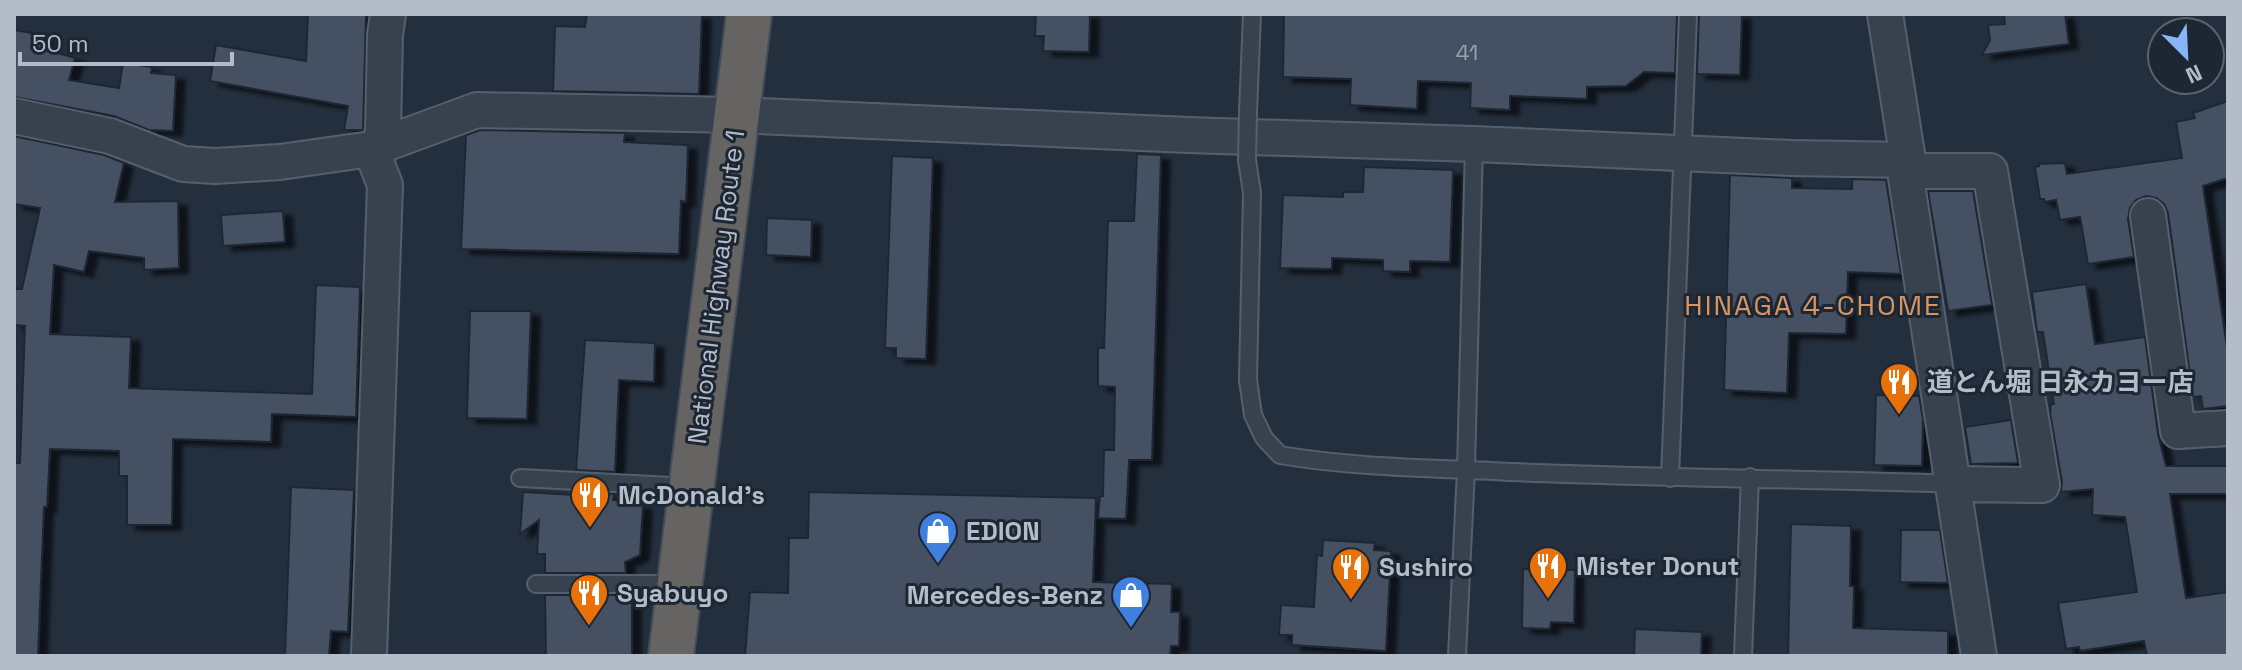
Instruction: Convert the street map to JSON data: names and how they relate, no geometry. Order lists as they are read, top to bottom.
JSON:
{
  "streets": {
    "highway": ["National Highway Route 1"]
  },
  "districts": ["HINAGA 4-CHOME"],
  "places": {
    "restaurant": [
      "道とん堀 日永カヨー店",
      "McDonald's",
      "Mister Donut",
      "Sushiro",
      "Syabuyo"
    ],
    "shop": ["EDION", "Mercedes-Benz"]
  },
  "house_numbers": ["41"],
  "scale_bar": "50 m",
  "north": "bottom right"
}
